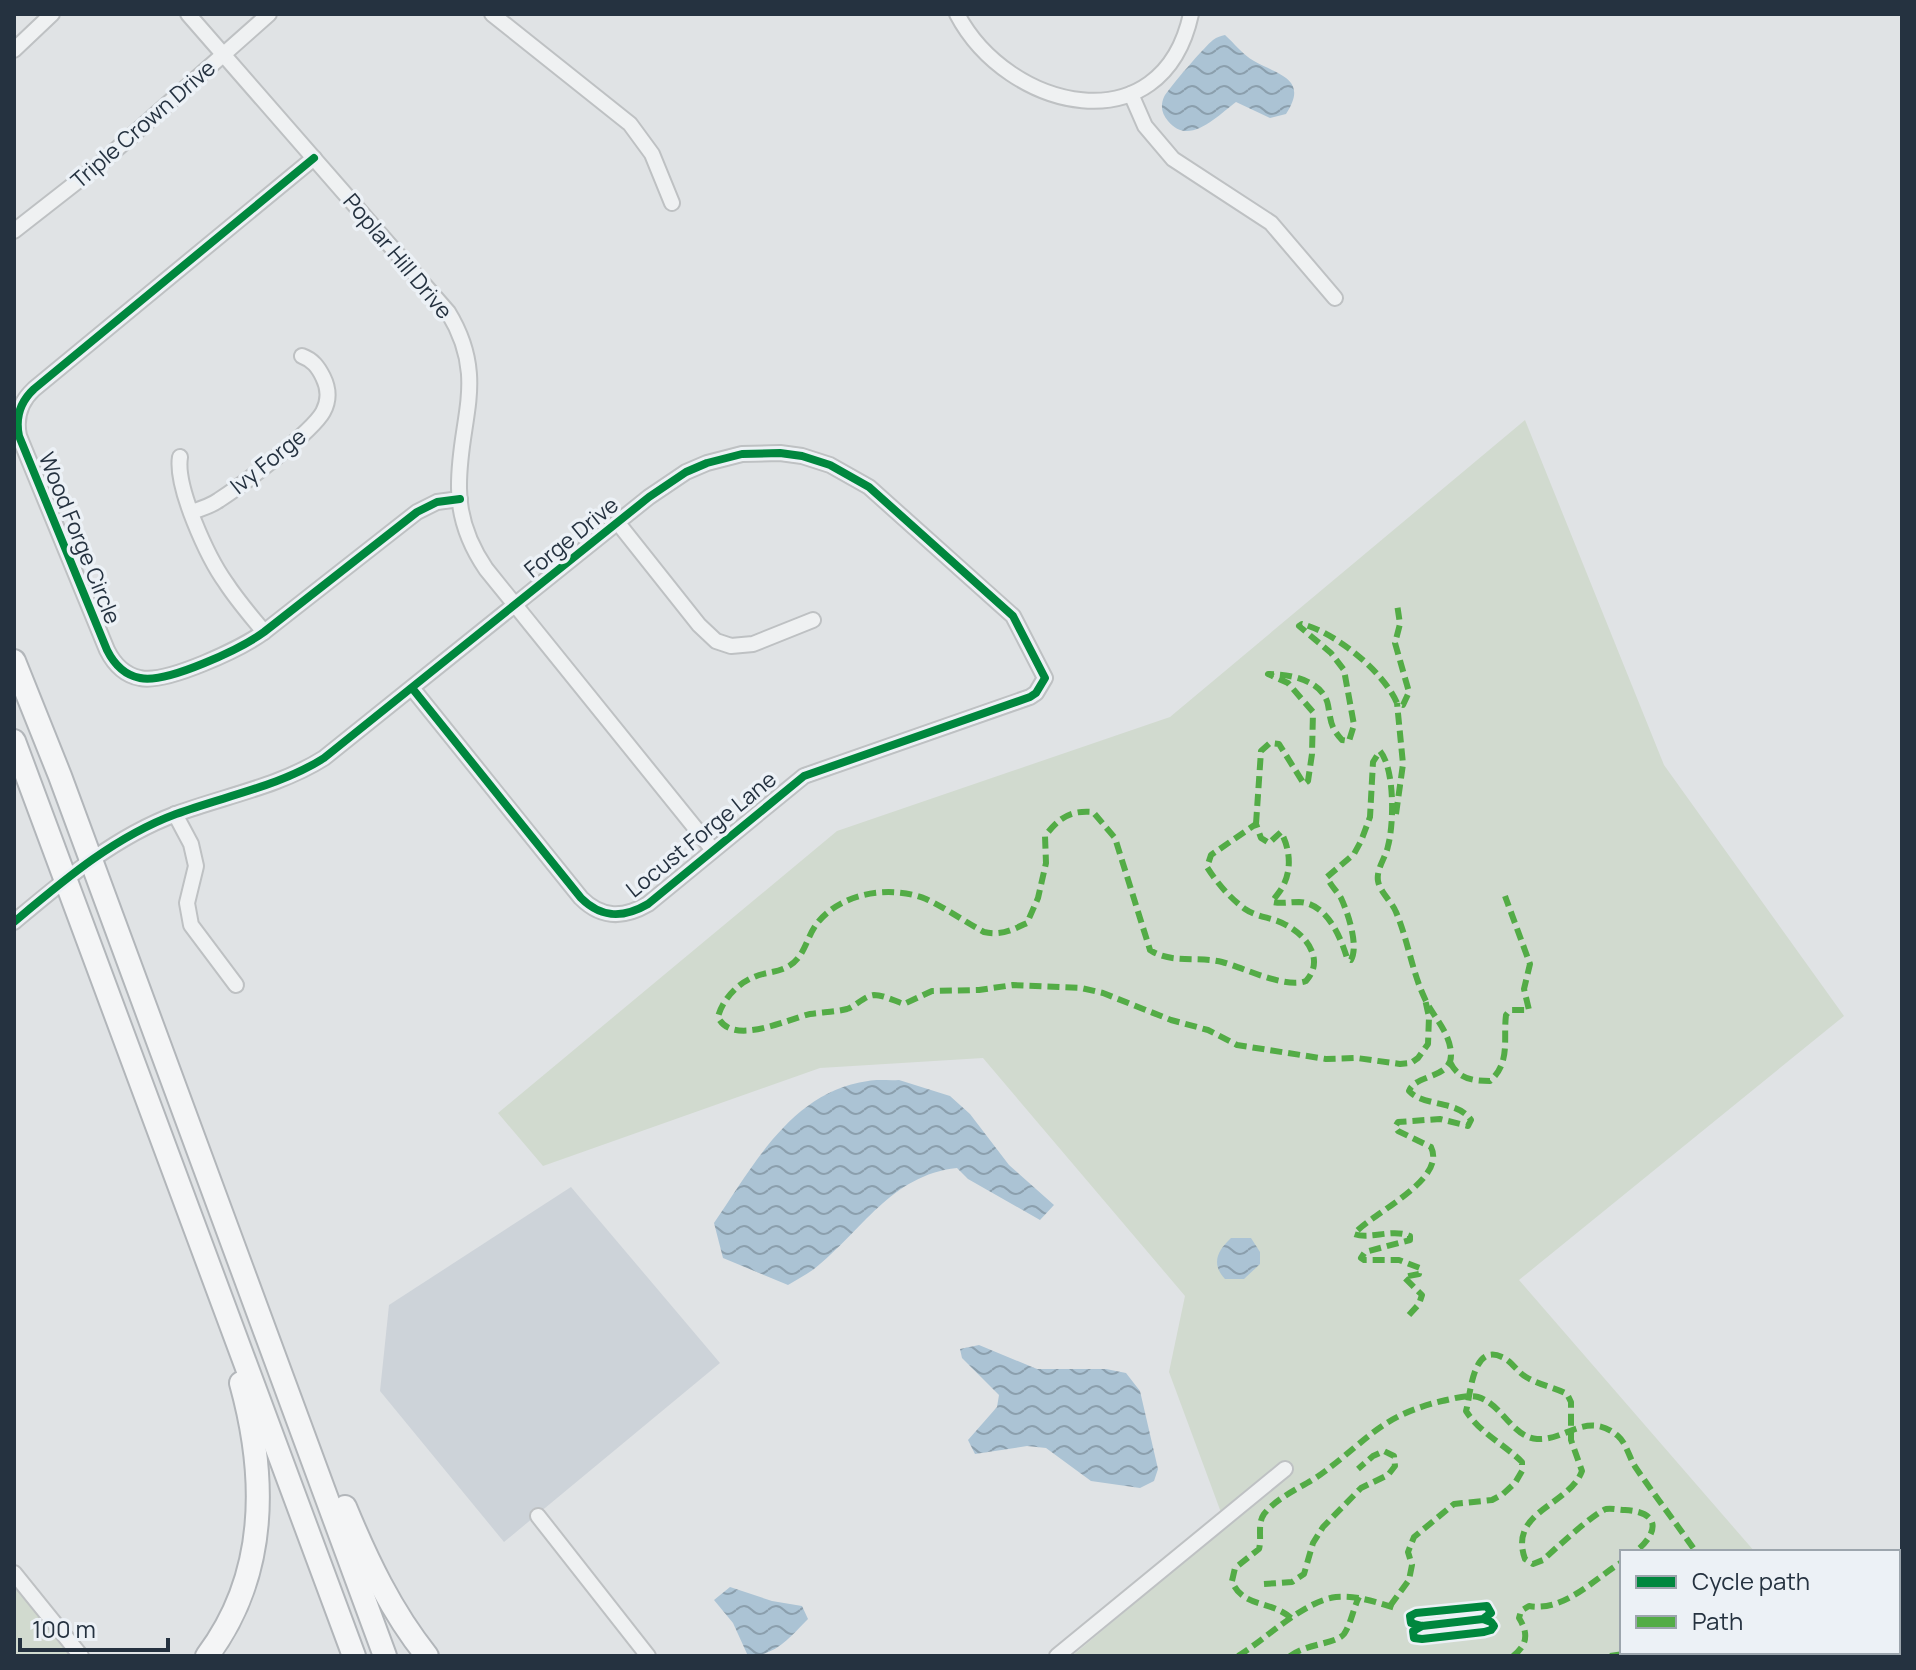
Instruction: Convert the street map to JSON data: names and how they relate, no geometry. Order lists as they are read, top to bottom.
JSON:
{
  "streets": {
    "street": [
      "Triple Crown Drive",
      "Poplar Hill Drive",
      "Ivy Forge",
      "Forge Drive",
      "Wood Forge Circle",
      "Locust Forge Lane"
    ]
  },
  "crossings": [
    ["Triple Crown Drive", "Poplar Hill Drive"],
    ["Poplar Hill Drive", "Forge Drive"],
    ["Poplar Hill Drive", "Wood Forge Circle"],
    ["Poplar Hill Drive", "Locust Forge Lane"],
    ["Forge Drive", "Locust Forge Lane"]
  ],
  "legend": ["Cycle path", "Path"],
  "scale_bar": "100 m"
}
